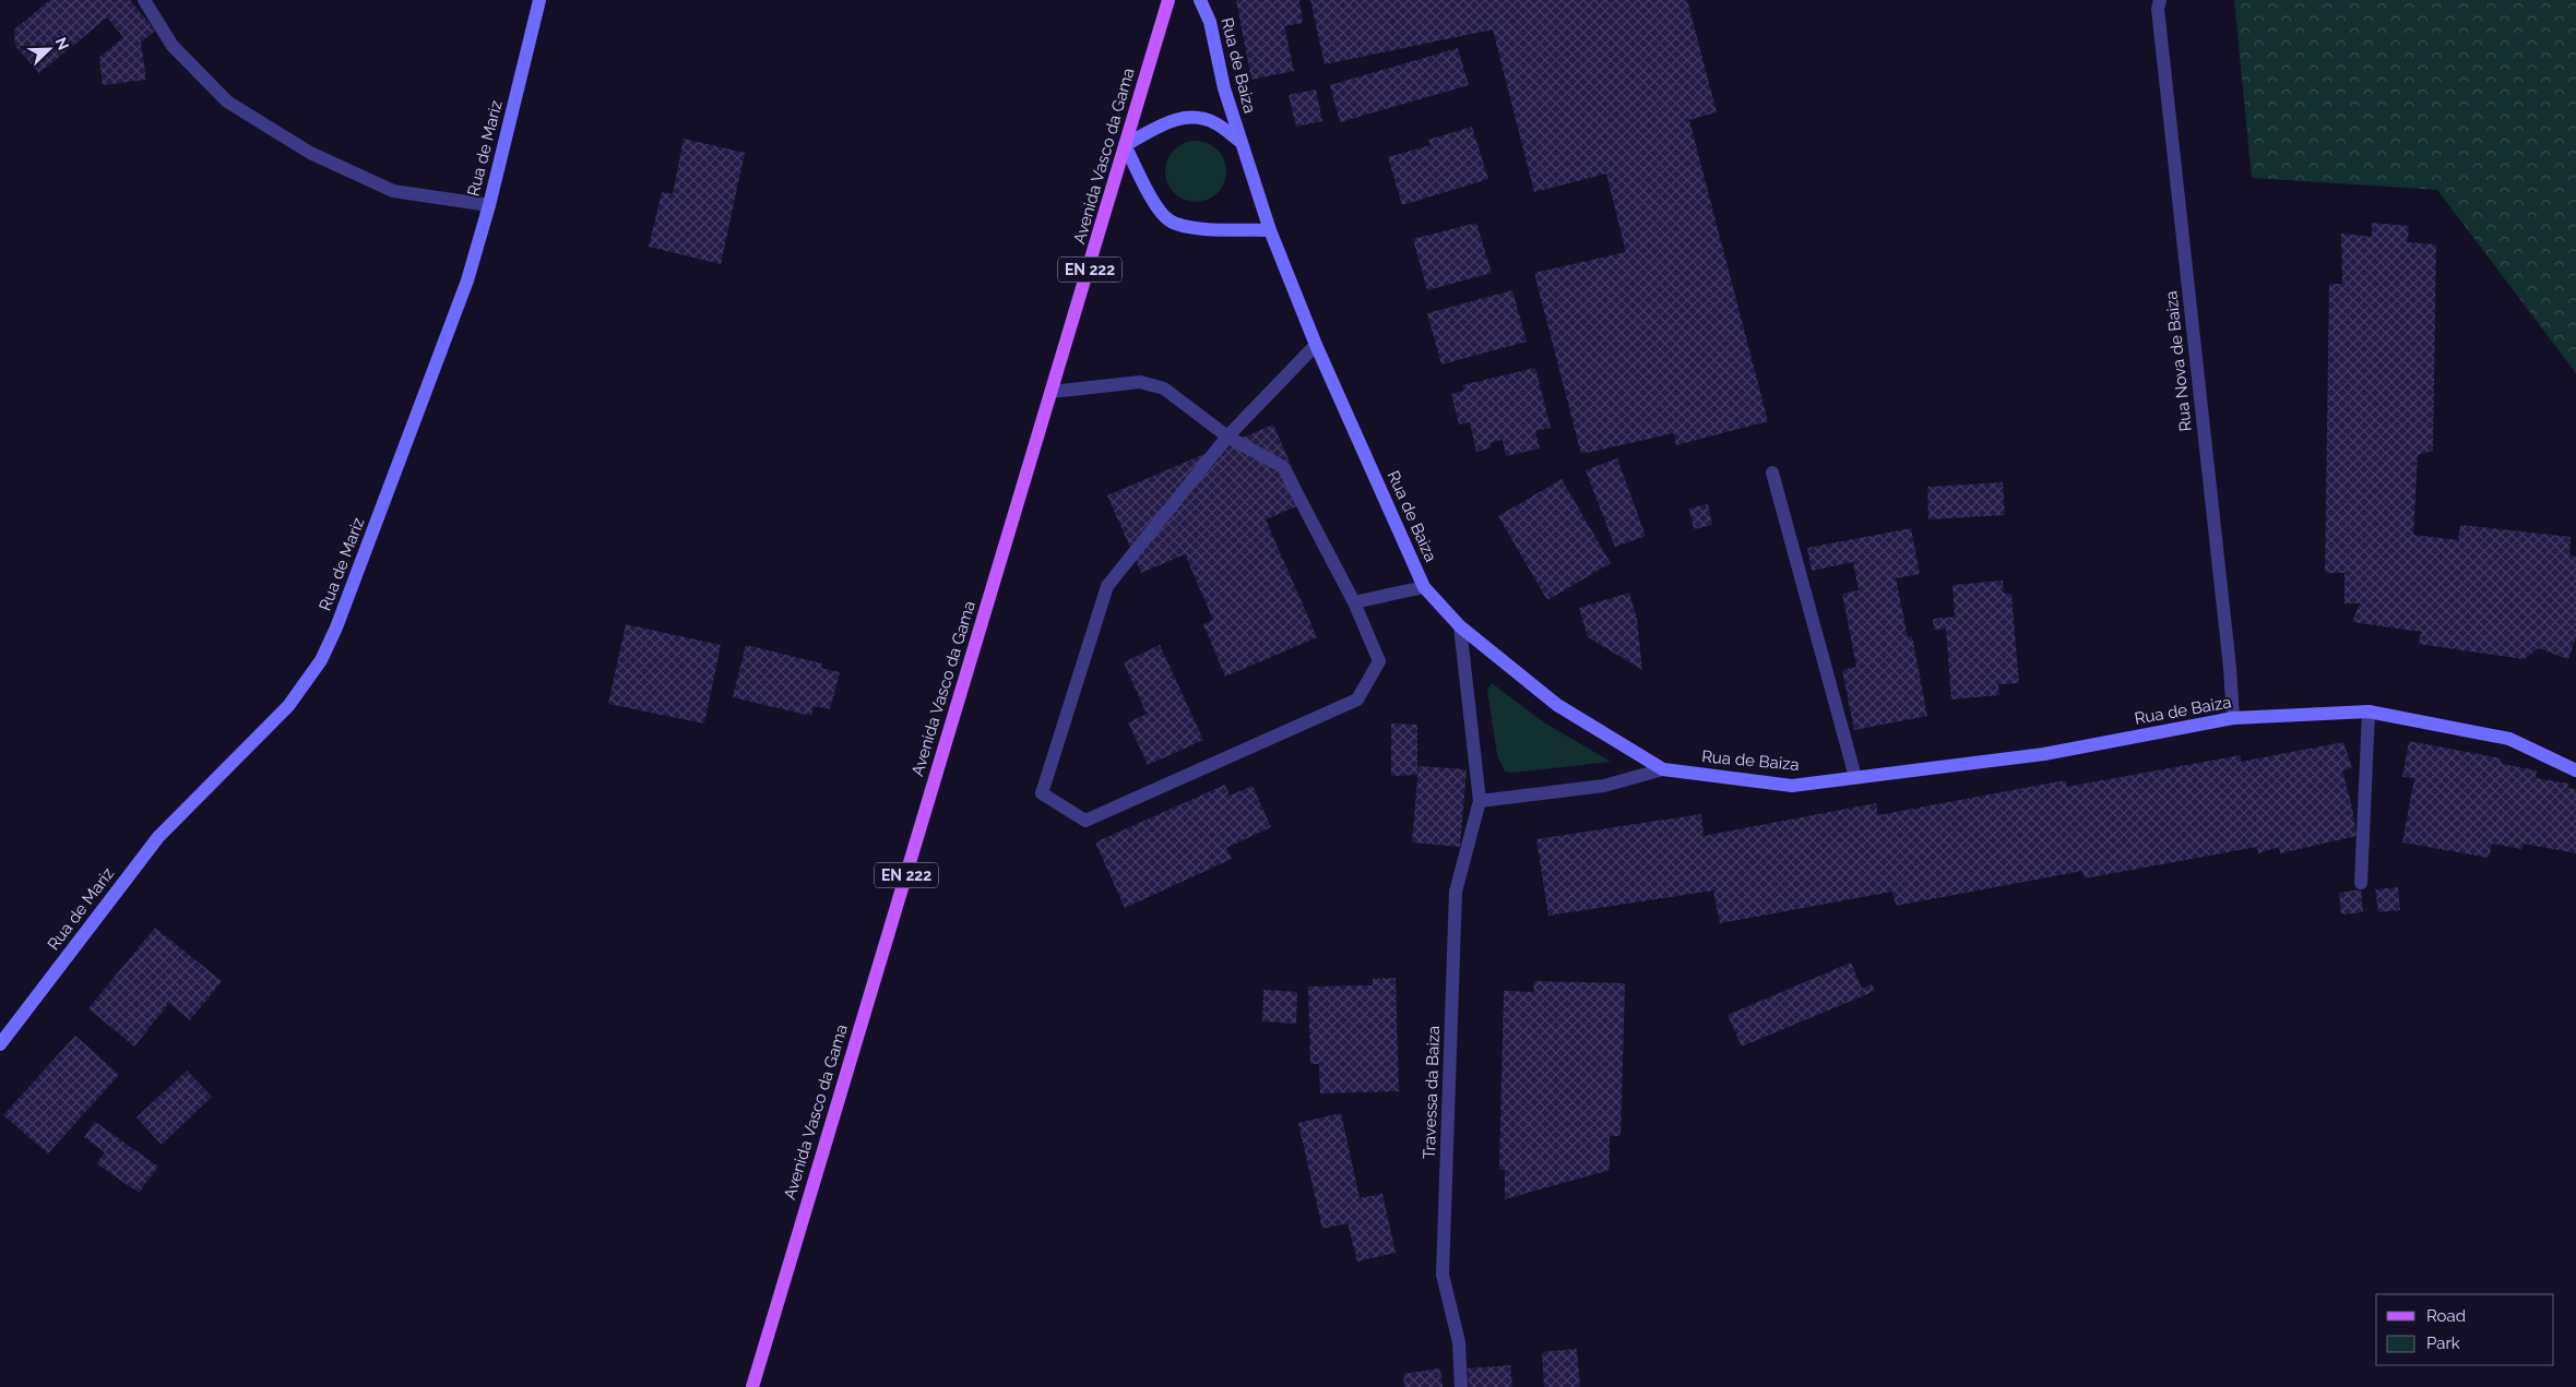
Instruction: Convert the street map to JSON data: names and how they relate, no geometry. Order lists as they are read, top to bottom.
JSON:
{
  "streets": {
    "main road": ["Avenida Vasco da Gama", "EN 222"],
    "street": [
      "Rua de Baiza",
      "Rua de Mariz",
      "Rua Nova de Baiza",
      "Travessa da Baiza"
    ]
  },
  "crossings": [
    ["Rua de Baiza", "Avenida Vasco da Gama"],
    ["Rua de Baiza", "Rua Nova de Baiza"],
    ["Rua de Baiza", "Travessa da Baiza"]
  ],
  "legend": ["Road", "Park"],
  "north": "top right"
}
